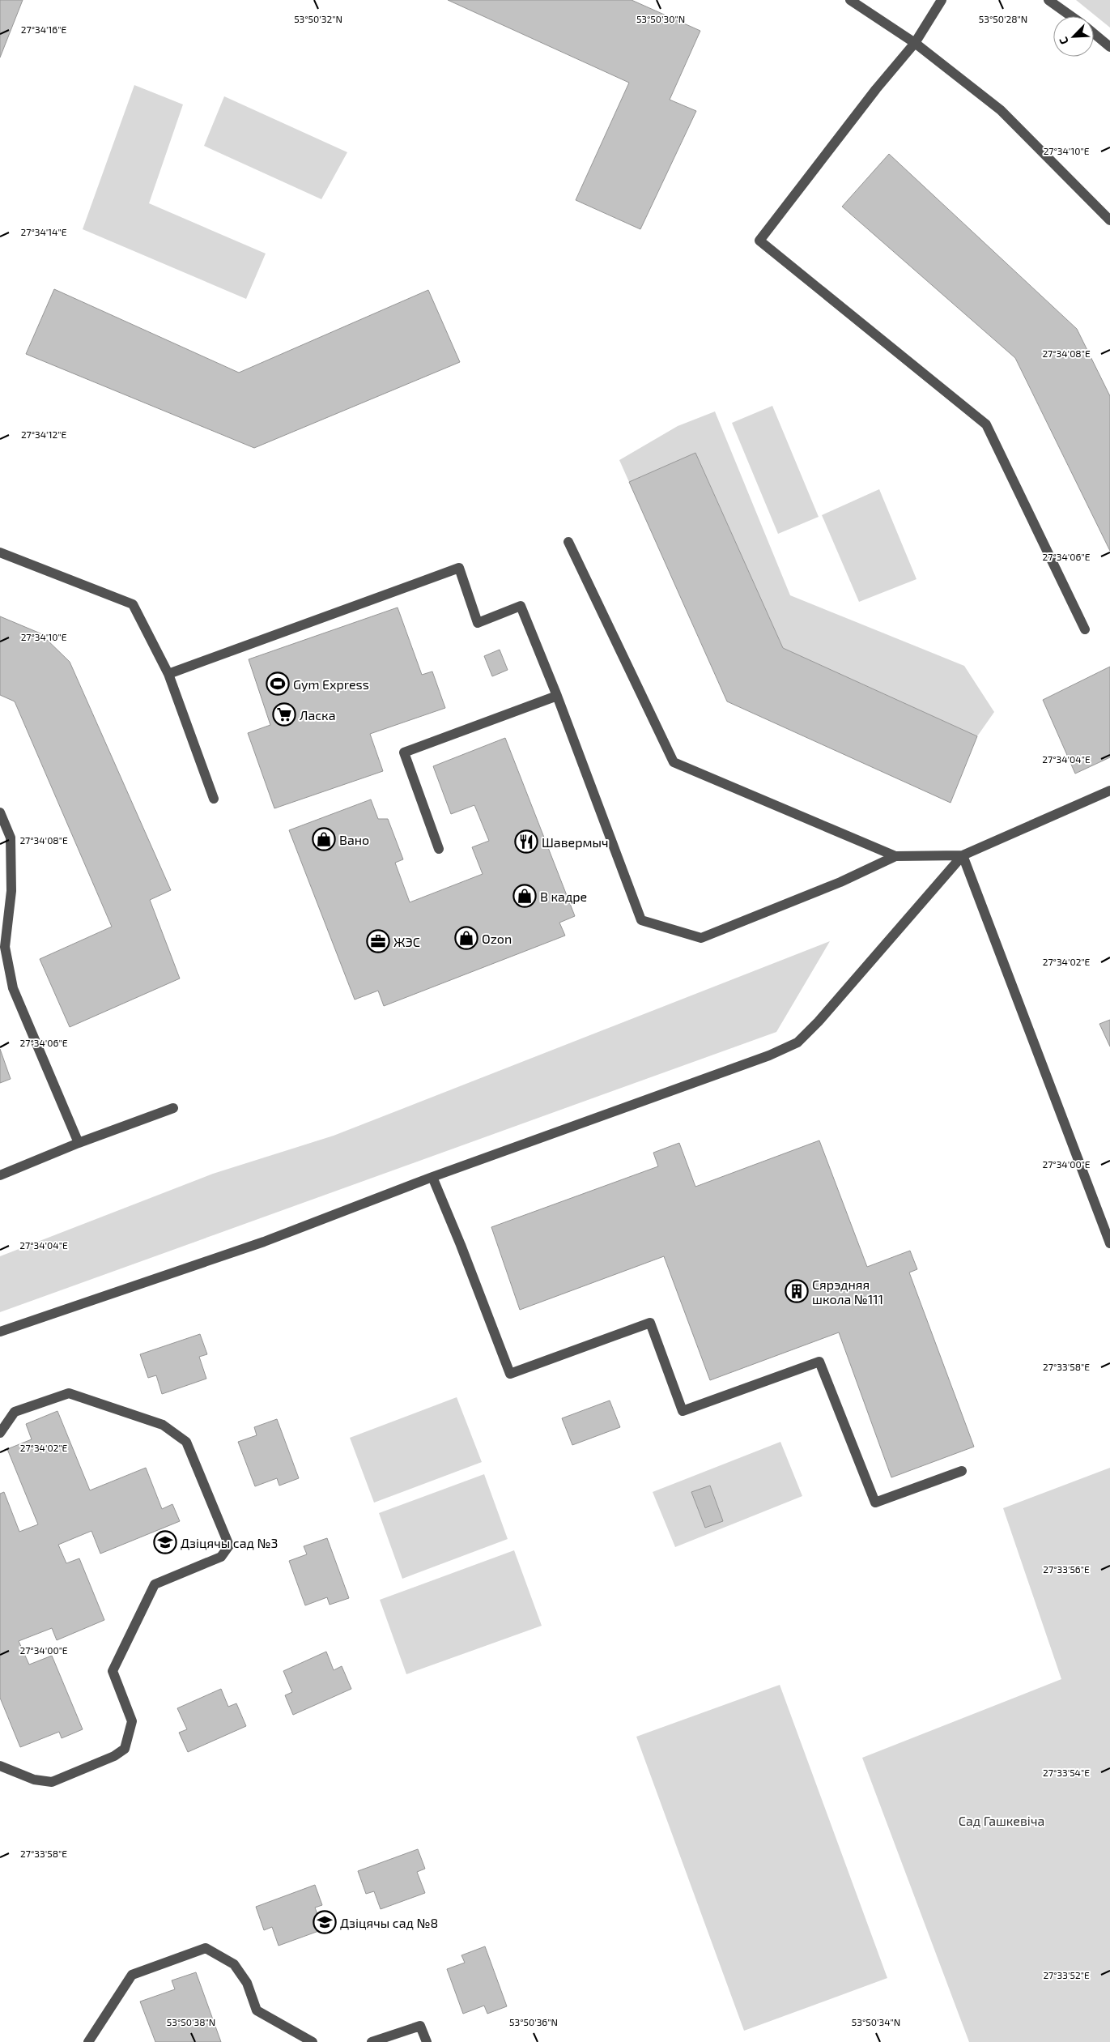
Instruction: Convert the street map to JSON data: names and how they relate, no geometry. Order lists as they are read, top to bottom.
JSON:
{
  "parks": ["Сад Гашкевіча"],
  "places": {
    "sports": ["Gym Express"],
    "supermarket": ["Ласка"],
    "shop": ["Вано", "В кадре", "Ozon"],
    "restaurant": ["Шавермыч"],
    "office": ["ЖЭС"],
    "building": ["Сярэдняя школа №111"],
    "school or university": ["Дзіцячы сад №3", "Дзіцячы сад №8"]
  },
  "north": "bottom left",
  "coordinates": [
    "53°50'30\"N",
    "53°50'32\"N",
    "53°50'28\"N",
    "27°34'16\"E",
    "27°34'10\"E",
    "27°34'14\"E",
    "27°34'08\"E",
    "27°34'12\"E",
    "27°34'06\"E",
    "27°34'04\"E",
    "27°34'02\"E",
    "27°34'00\"E",
    "27°33'58\"E",
    "27°33'56\"E",
    "27°33'54\"E",
    "27°33'52\"E",
    "53°50'38\"N",
    "53°50'36\"N",
    "53°50'34\"N"
  ]
}
